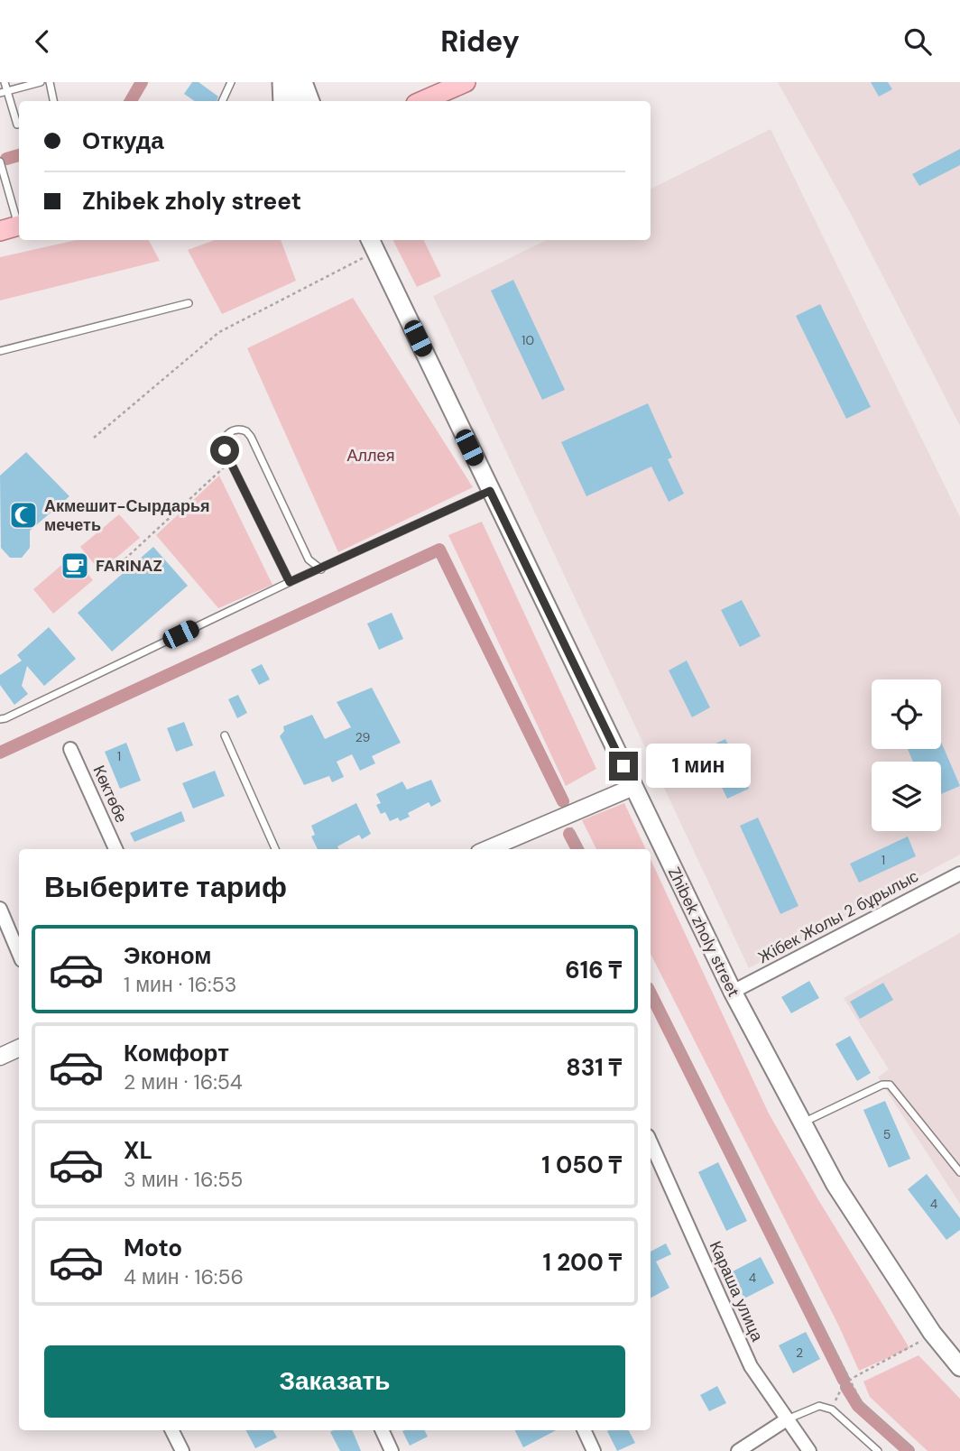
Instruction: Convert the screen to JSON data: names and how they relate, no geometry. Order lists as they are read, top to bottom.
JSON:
{
  "streets": {
    "main road": ["Zhibek zholy street"],
    "street": ["Көктөбе", "Жібек Жолы 2 бұрылыс", "Караша улица"]
  },
  "crossings": [
    ["Жібек Жолы 2 бұрылыс", "Zhibek zholy street"]
  ],
  "parks": ["Аллея"],
  "places": {
    "mosque": ["Акмешит-Сырдарья мечеть"],
    "cafe": ["FARINAZ"]
  },
  "house_numbers": [
    "10",
    "29",
    "1",
    "1",
    "5",
    "4",
    "4",
    "2"
  ],
  "page": {
    "header": "Ridey",
    "banner": ["Откуда", "Zhibek zholy street"],
    "bubble": "1 мин",
    "heading": "Выберите тариф",
    "list": [
      {
        "name": "Эконом",
        "note": "1 мин · 16:53",
        "value": "616 ₸"
      },
      {
        "name": "Комфорт",
        "note": "2 мин · 16:54",
        "value": "831 ₸"
      },
      {
        "name": "XL",
        "note": "3 мин · 16:55",
        "value": "1 050 ₸"
      },
      {
        "name": "Moto",
        "note": "4 мин · 16:56",
        "value": "1 200 ₸"
      }
    ],
    "buttons": "Заказать"
  }
}
